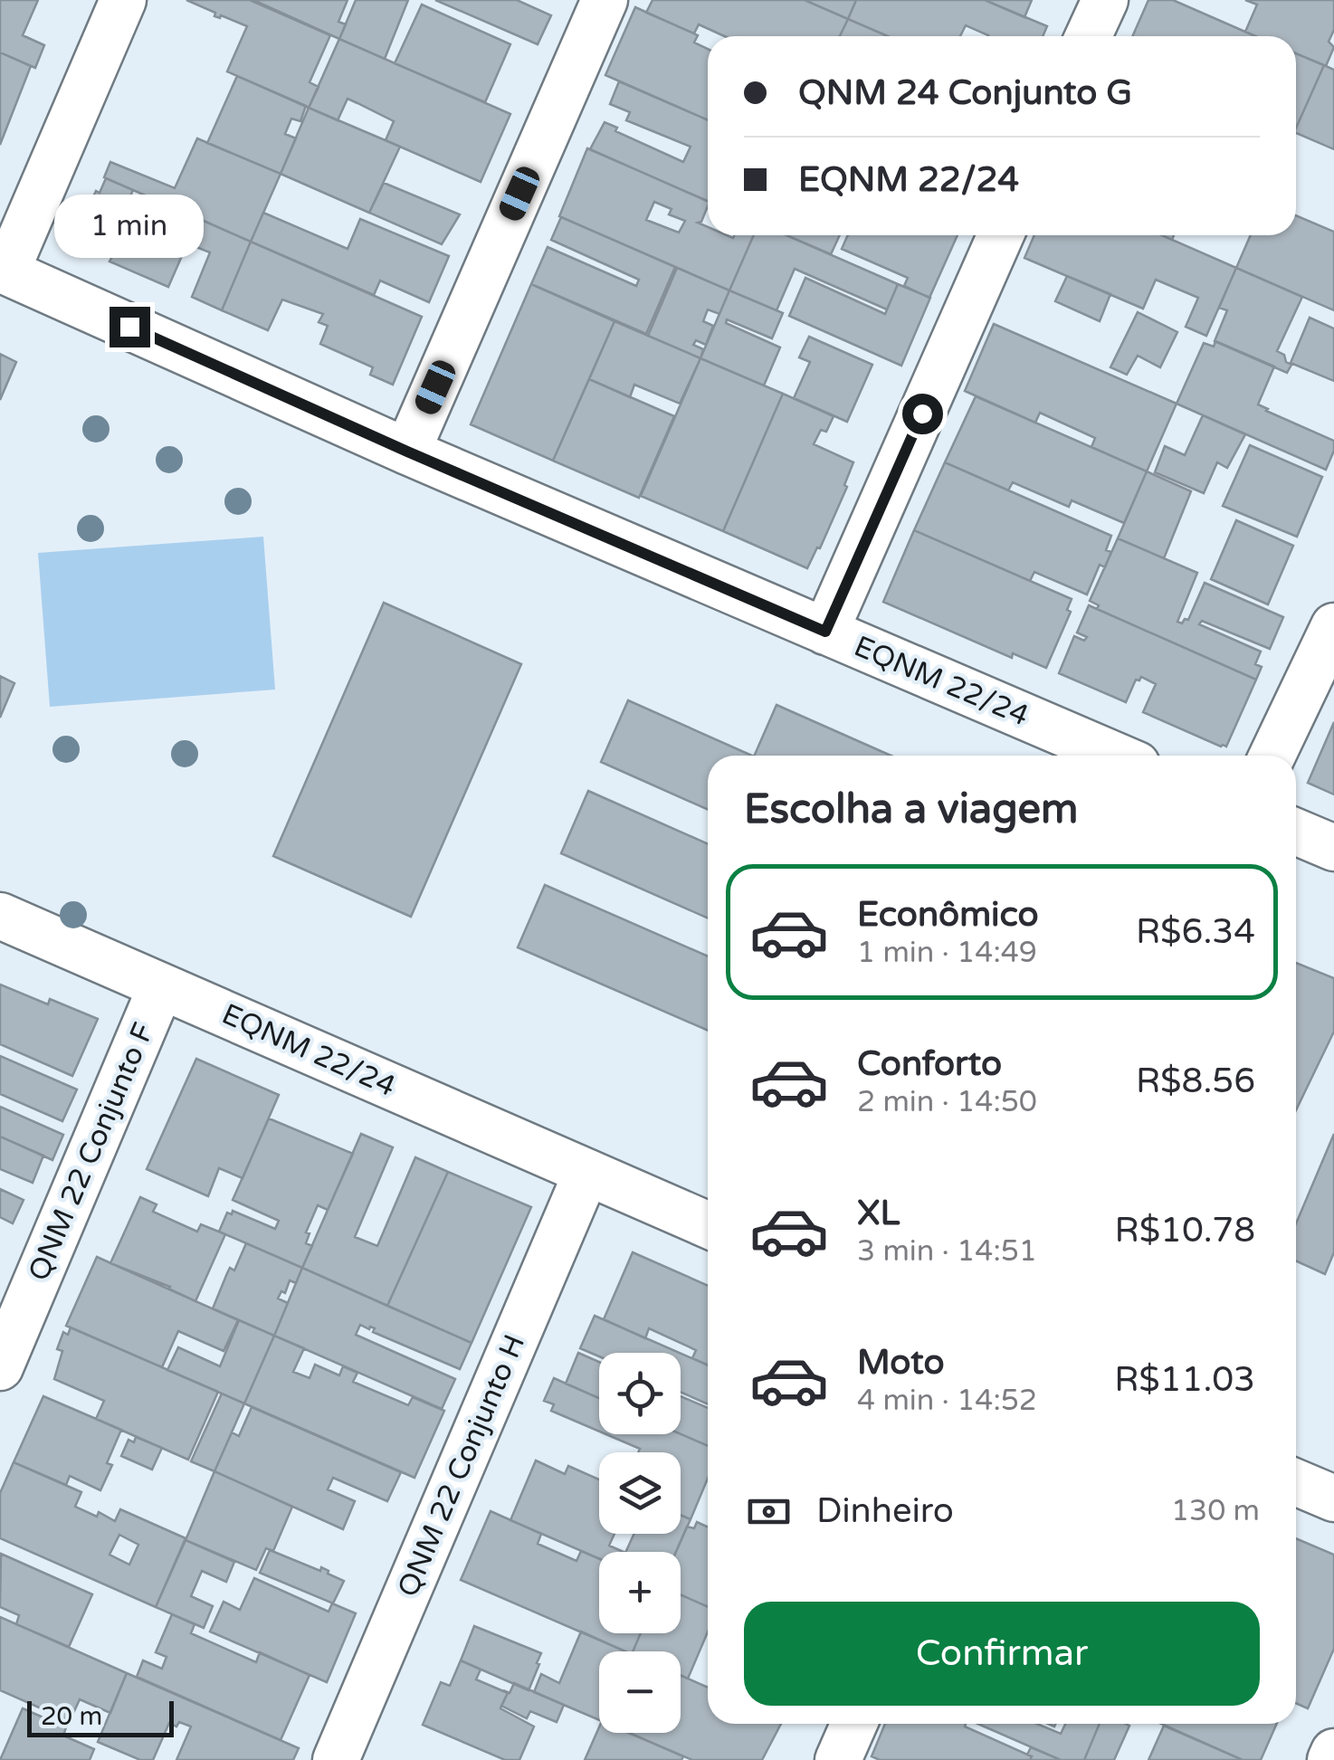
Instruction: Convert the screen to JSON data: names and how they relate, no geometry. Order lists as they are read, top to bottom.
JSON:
{
  "streets": {
    "street": ["EQNM 22/24", "QNM 22 Conjunto F", "QNM 22 Conjunto H"]
  },
  "crossings": [
    ["EQNM 22/24", "QNM 22 Conjunto F"],
    ["EQNM 22/24", "QNM 22 Conjunto H"]
  ],
  "scale_bar": "20 m",
  "page": {
    "banner": ["QNM 24 Conjunto G", "EQNM 22/24"],
    "bubble": "1 min",
    "heading": "Escolha a viagem",
    "list": [
      {
        "name": "Econômico",
        "note": "1 min · 14:49",
        "value": "R$6.34"
      },
      {
        "name": "Conforto",
        "note": "2 min · 14:50",
        "value": "R$8.56"
      },
      {
        "name": "XL",
        "note": "3 min · 14:51",
        "value": "R$10.78"
      },
      {
        "name": "Moto",
        "note": "4 min · 14:52",
        "value": "R$11.03"
      }
    ],
    "map_buttons": ["+", "−"],
    "pay": ["Dinheiro", "130 m"],
    "buttons": "Confirmar",
    "scale": "20 m"
  }
}
